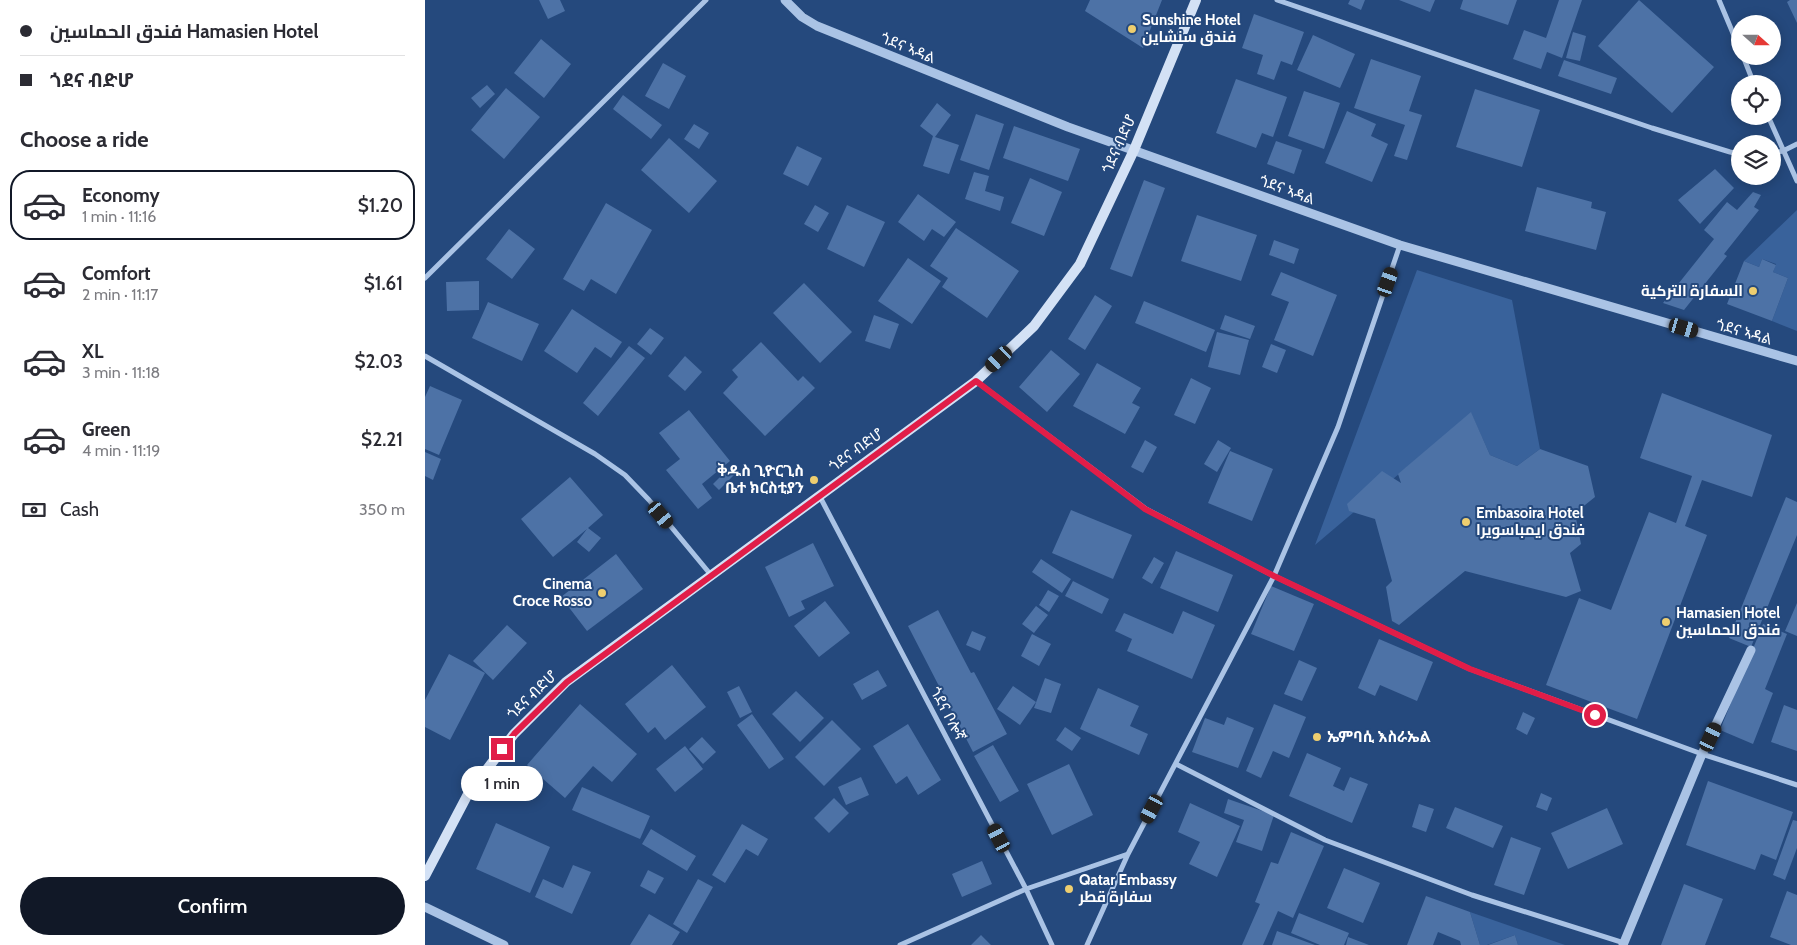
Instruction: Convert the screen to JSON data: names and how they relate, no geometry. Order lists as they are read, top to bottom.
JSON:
{
  "streets": {
    "main road": ["ጎደና ብድሆ"],
    "street": ["ጎደና ኣዳል", "ጎደና ቦሎኛ"]
  },
  "crossings": [
    ["ጎደና ኣዳል", "ጎደና ብድሆ"],
    ["ጎደና ብድሆ", "ጎደና ቦሎኛ"]
  ],
  "places": [
    "Sunshine Hotel فندق سنشاين",
    "السفارة التركية",
    "ቅዱስ ጊዮርጊስ ቤተ ክርስቲያን",
    "Embasoira Hotel فندق ايمباسويرا",
    "Cinema Croce Rosso",
    "Hamasien Hotel فندق الحماسين",
    "ኤምባሲ እስራኤል",
    "Qatar Embassy سفارة قطر"
  ],
  "north": "right",
  "page": {
    "banner": ["فندق الحماسين Hamasien Hotel", "ጎደና ብድሆ"],
    "heading": "Choose a ride",
    "list": [
      {
        "name": "Economy",
        "note": "1 min · 11:16",
        "value": "$1.20"
      },
      {
        "name": "Comfort",
        "note": "2 min · 11:17",
        "value": "$1.61"
      },
      {
        "name": "XL",
        "note": "3 min · 11:18",
        "value": "$2.03"
      },
      {
        "name": "Green",
        "note": "4 min · 11:19",
        "value": "$2.21"
      }
    ],
    "pay": ["Cash", "350 m"],
    "bubble": "1 min",
    "buttons": "Confirm"
  }
}
